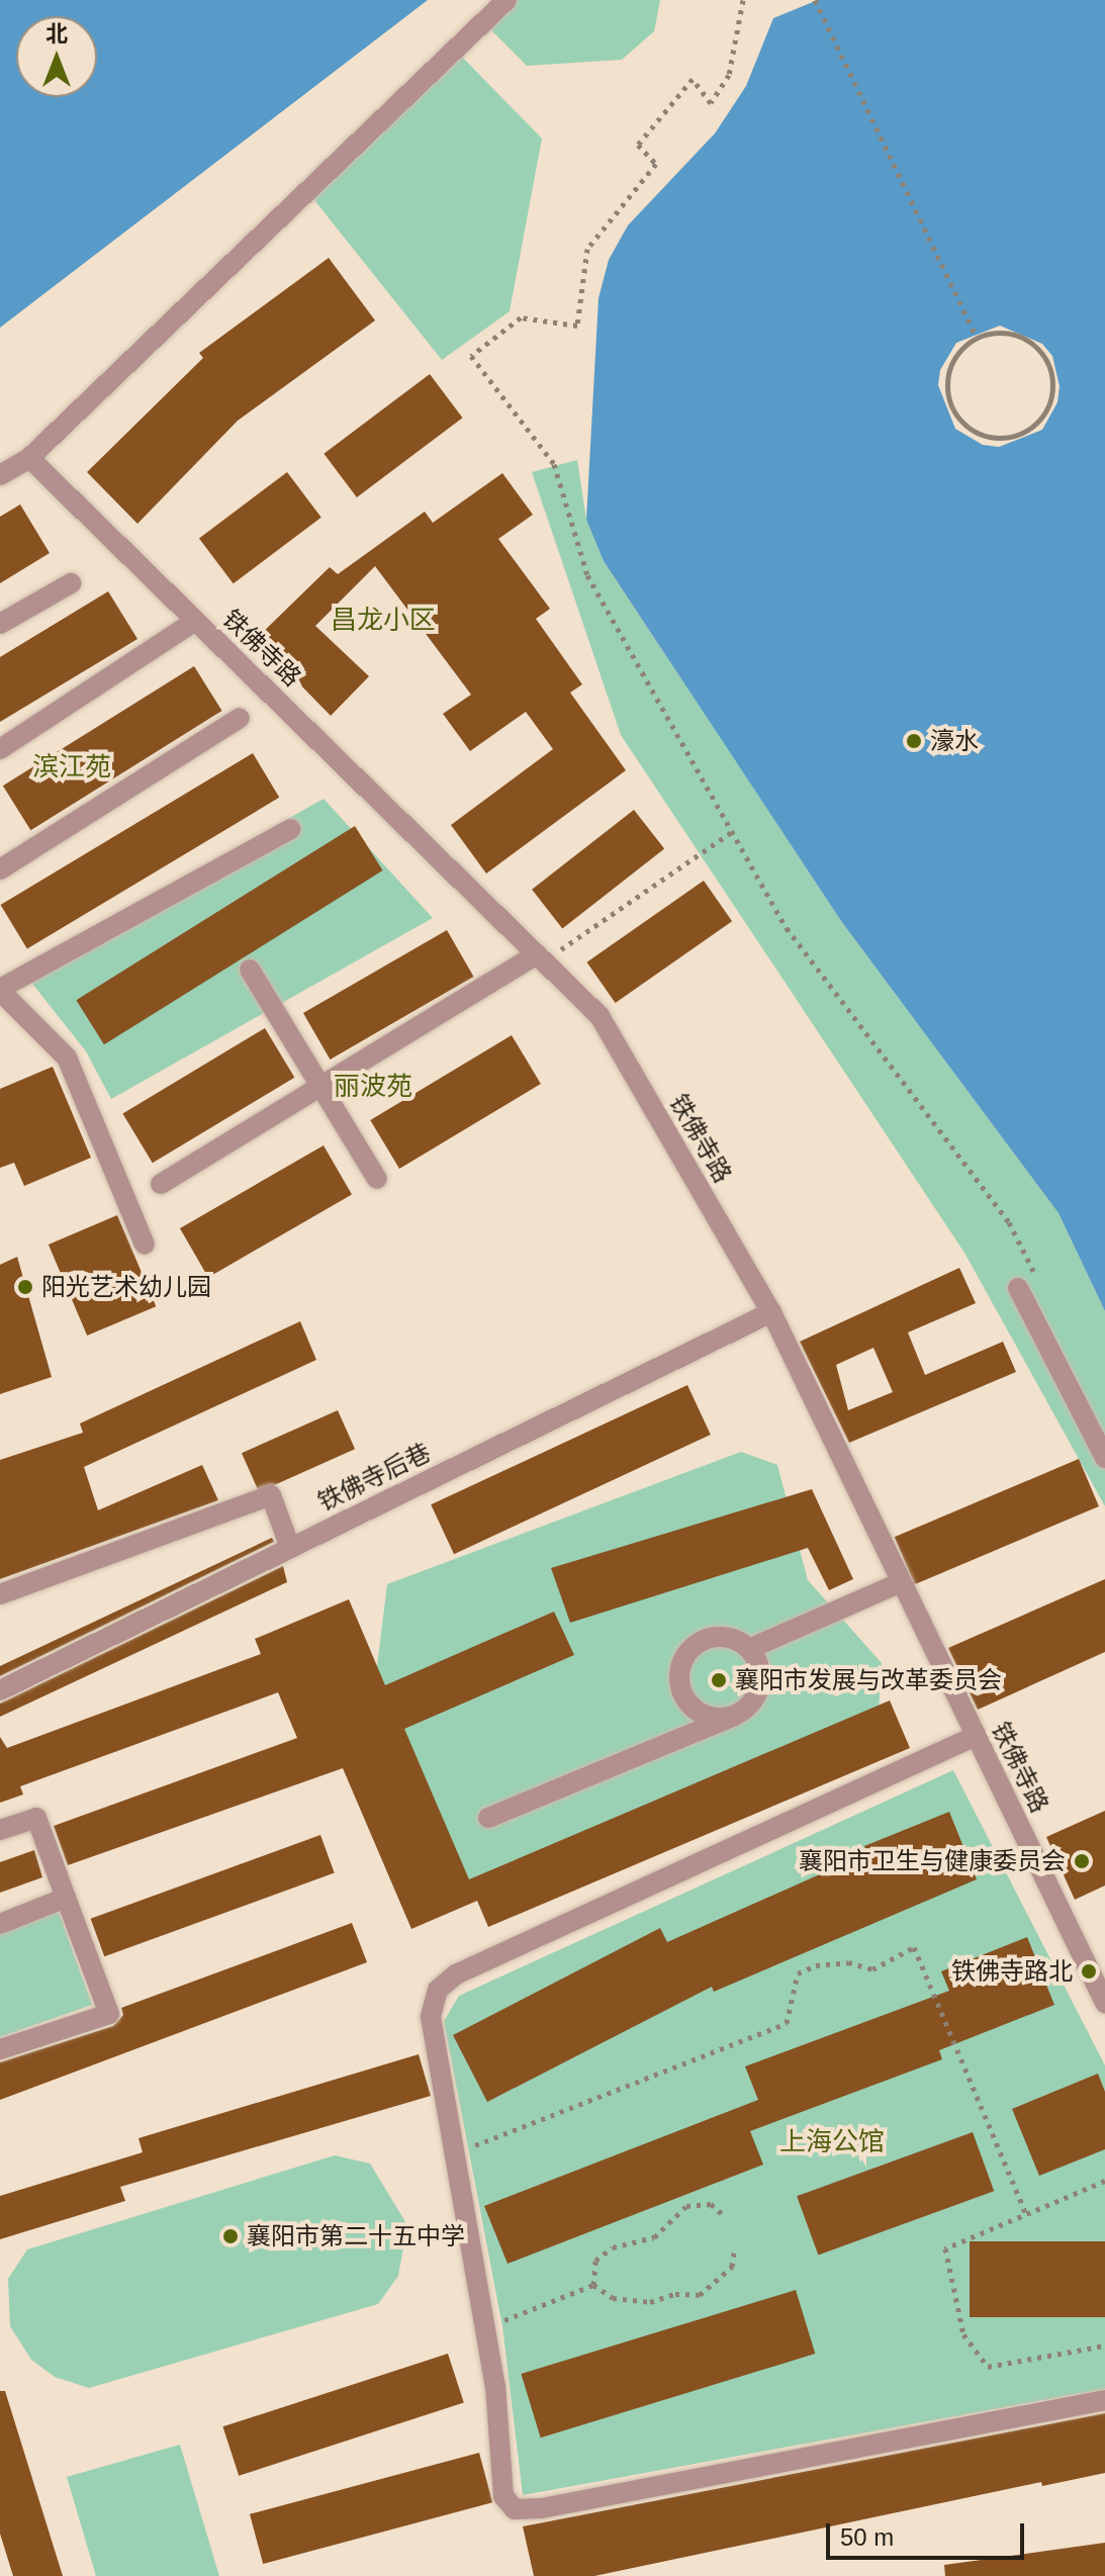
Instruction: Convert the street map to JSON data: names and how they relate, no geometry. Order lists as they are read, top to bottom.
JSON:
{
  "streets": {
    "street": ["铁佛寺路", "铁佛寺后巷"]
  },
  "crossings": [
    ["铁佛寺路", "铁佛寺后巷"]
  ],
  "districts": [
    "昌龙小区",
    "滨江苑",
    "丽波苑",
    "上海公馆"
  ],
  "places": [
    "濠水",
    "阳光艺术幼儿园",
    "襄阳市发展与改革委员会",
    "襄阳市卫生与健康委员会",
    "铁佛寺路北",
    "襄阳市第二十五中学"
  ],
  "scale_bar": "50 m",
  "north": "top"
}
